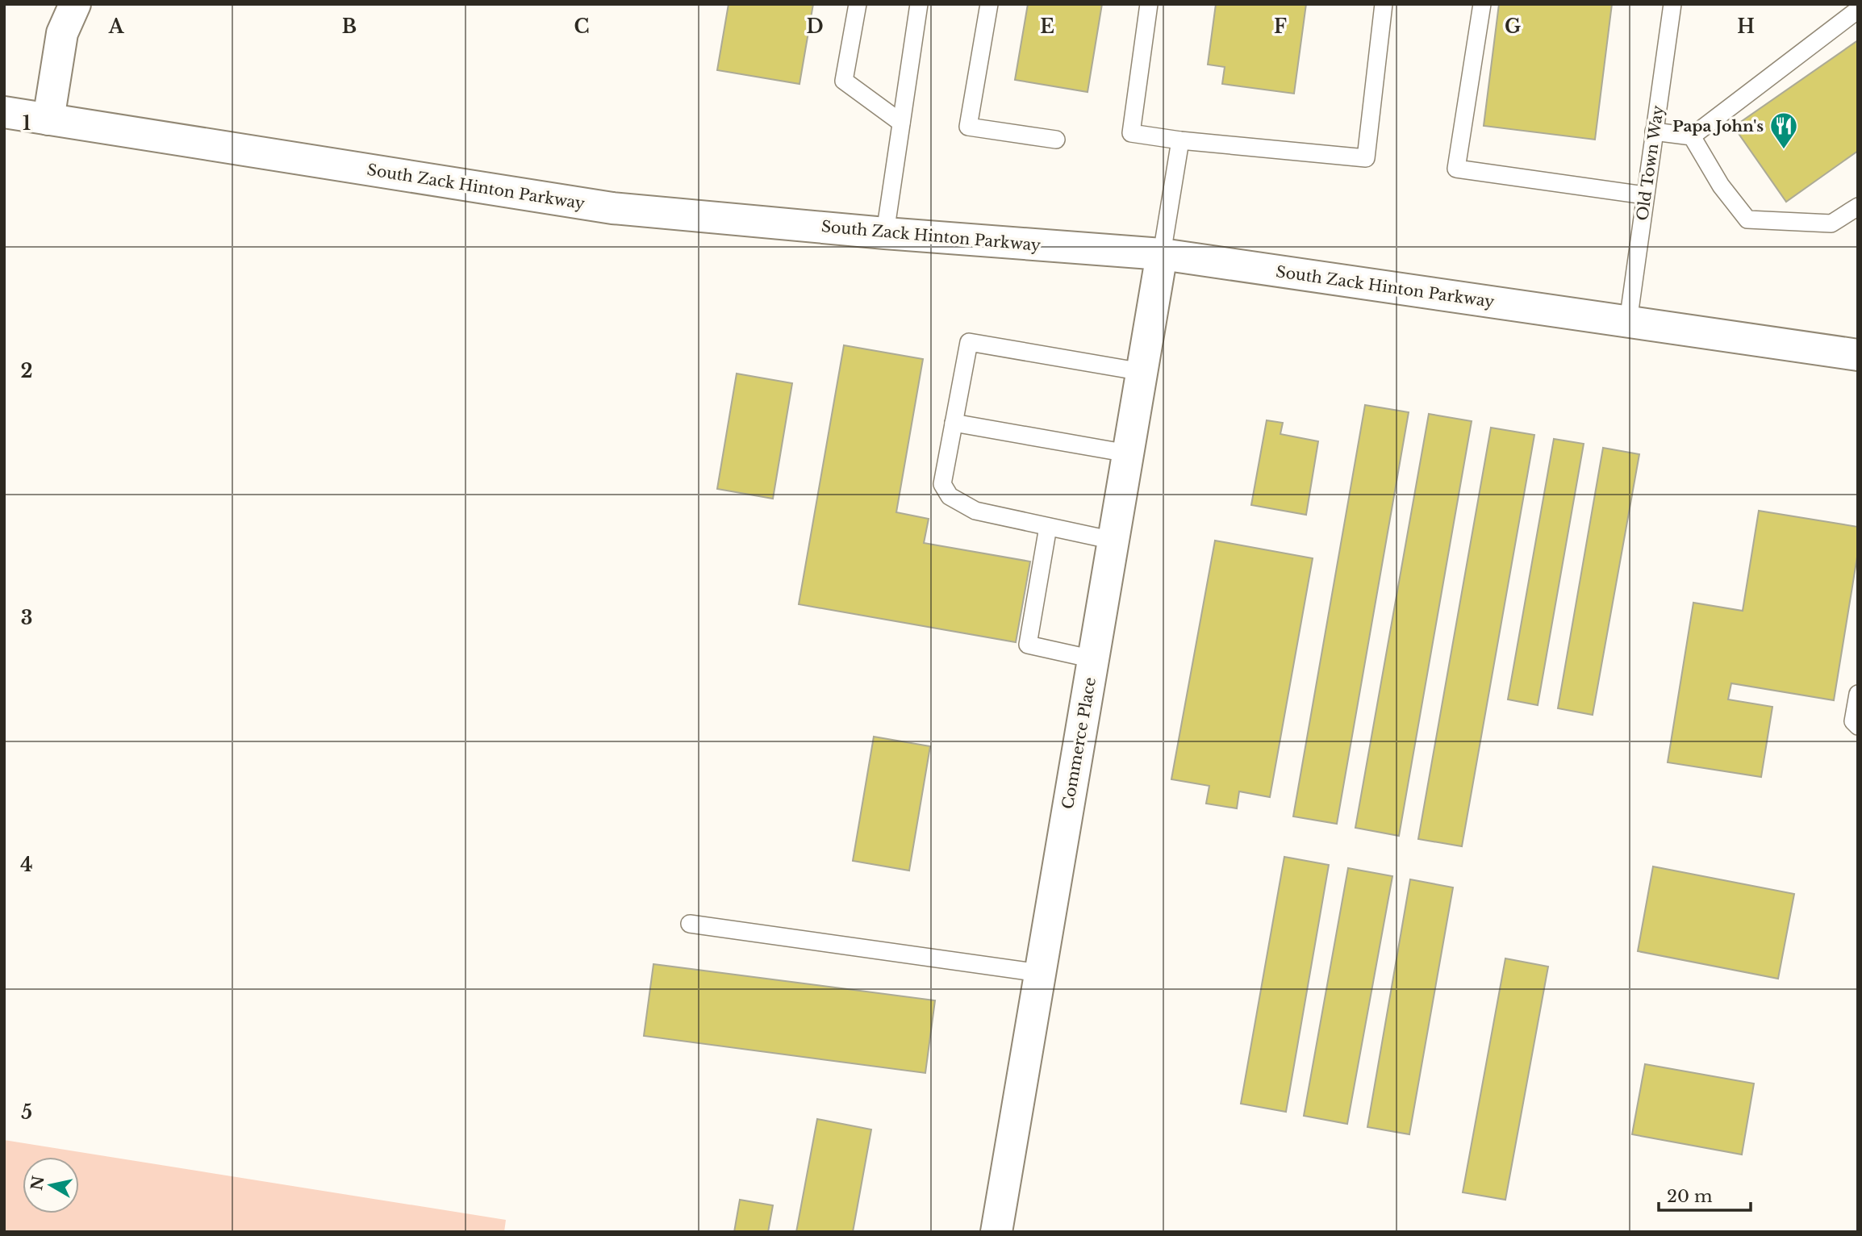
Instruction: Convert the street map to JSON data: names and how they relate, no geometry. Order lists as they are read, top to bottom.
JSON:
{
  "streets": {
    "main road": ["South Zack Hinton Parkway", "Commerce Place"],
    "lane": ["Old Town Way"]
  },
  "crossings": [
    ["Old Town Way", "South Zack Hinton Parkway"],
    ["South Zack Hinton Parkway", "Commerce Place"]
  ],
  "places": {
    "restaurant": ["Papa John's"]
  },
  "scale_bar": "20 m",
  "north": "left",
  "grid": {
    "columns": [
      "A",
      "B",
      "C",
      "D",
      "E",
      "F",
      "G",
      "H"
    ],
    "rows": [
      "1",
      "2",
      "3",
      "4",
      "5"
    ]
  }
}
